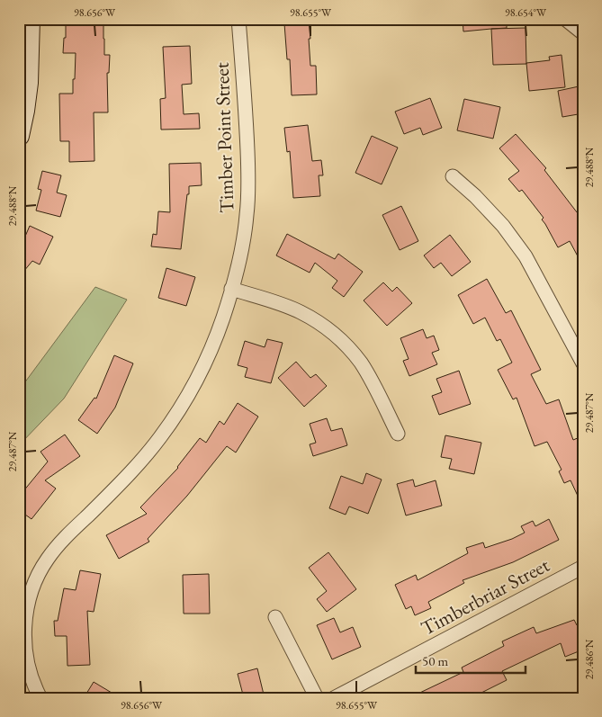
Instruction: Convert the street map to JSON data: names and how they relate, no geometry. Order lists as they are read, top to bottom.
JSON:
{
  "streets": {
    "street": ["Timber Point Street", "Timberbriar Street"]
  },
  "scale_bar": "50 m",
  "coordinates": [
    "98.656°W",
    "98.655°W",
    "98.654°W",
    "29.488°N",
    "29.487°N",
    "29.486°N"
  ]
}
